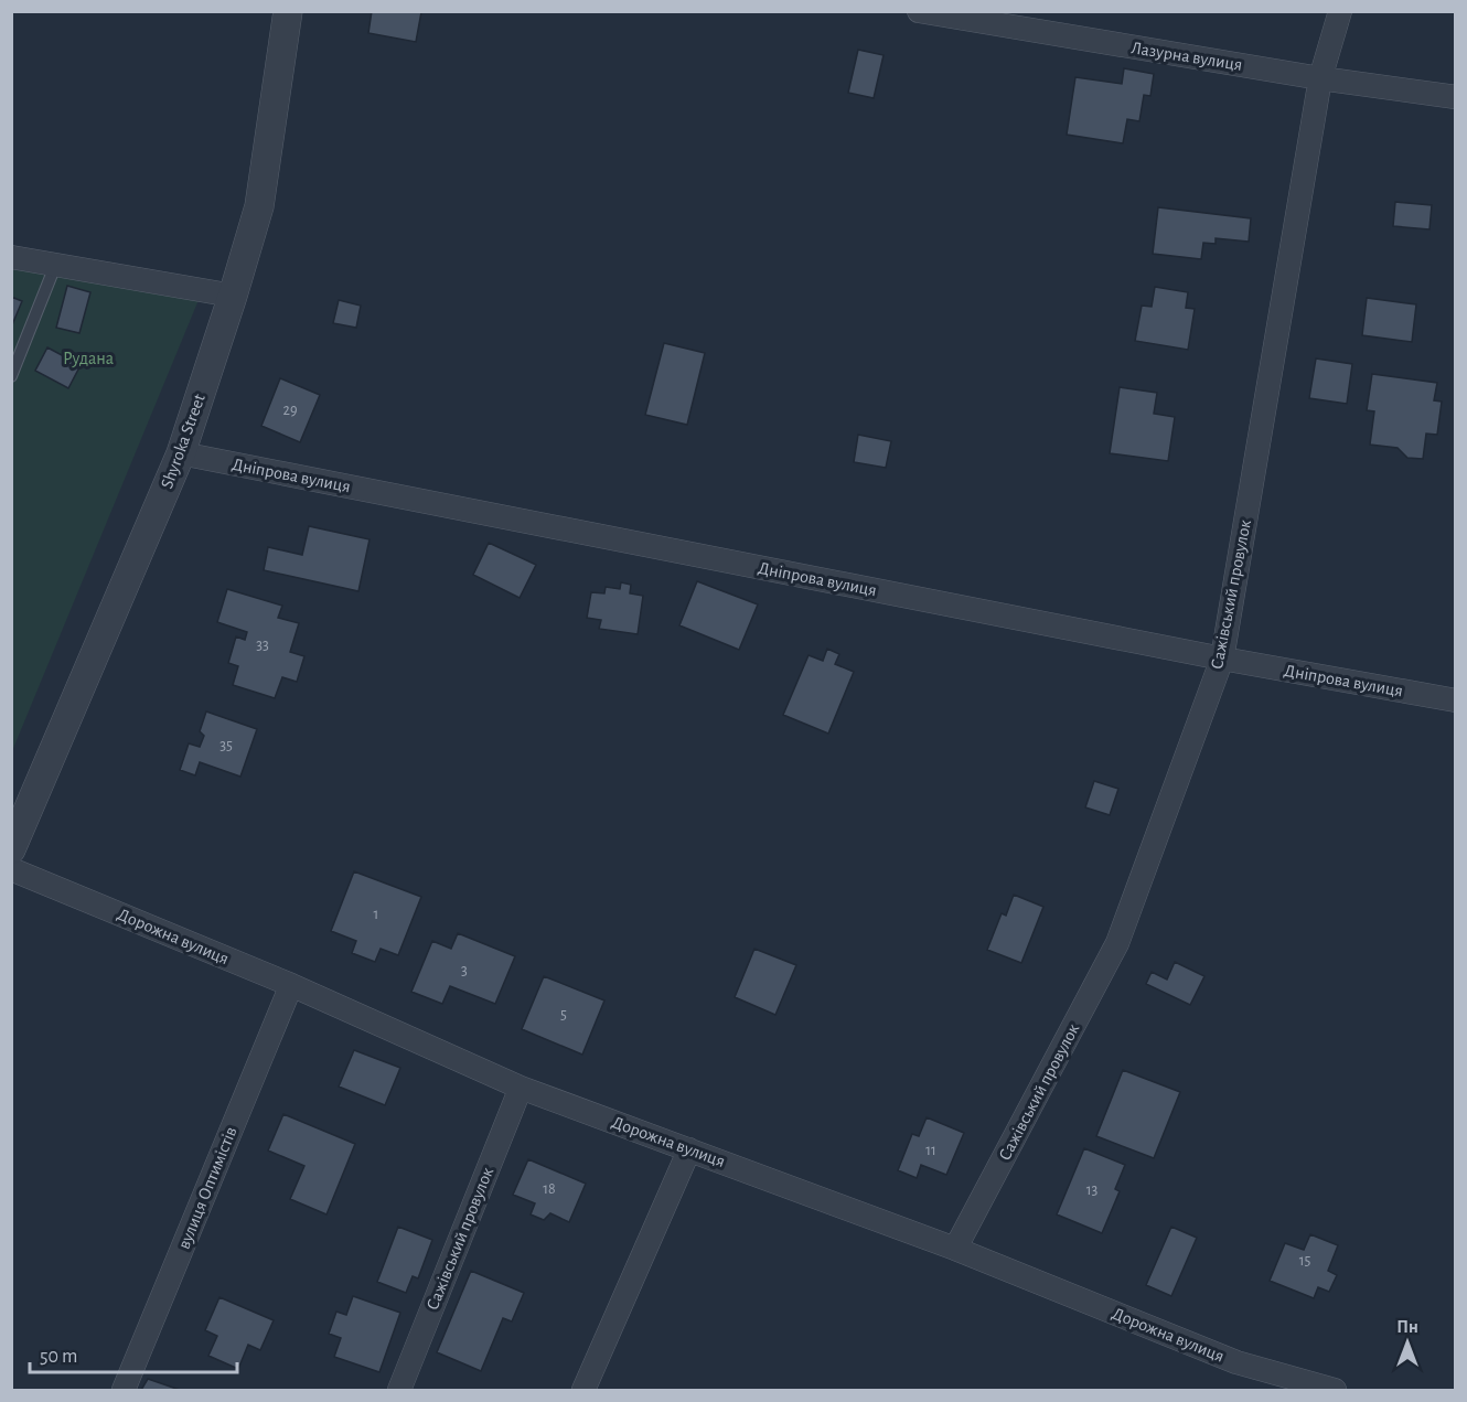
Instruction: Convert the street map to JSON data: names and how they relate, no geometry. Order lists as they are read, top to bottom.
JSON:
{
  "streets": {
    "street": [
      "Лазурна вулиця",
      "Shyroka Street",
      "Дніпрова вулиця",
      "Сажівський провулок",
      "Дорожна вулиця",
      "вулиця Оптимістів"
    ]
  },
  "crossings": [
    ["Лазурна вулиця", "Сажівський провулок"],
    ["Shyroka Street", "Дніпрова вулиця"],
    ["Дніпрова вулиця", "Сажівський провулок"],
    ["Сажівський провулок", "Дорожна вулиця"],
    ["Дорожна вулиця", "вулиця Оптимістів"]
  ],
  "parks": ["Рудана"],
  "house_numbers": [
    "29",
    "33",
    "35",
    "1",
    "3",
    "5",
    "11",
    "18",
    "13",
    "15"
  ],
  "scale_bar": "50 m",
  "north": "top"
}
